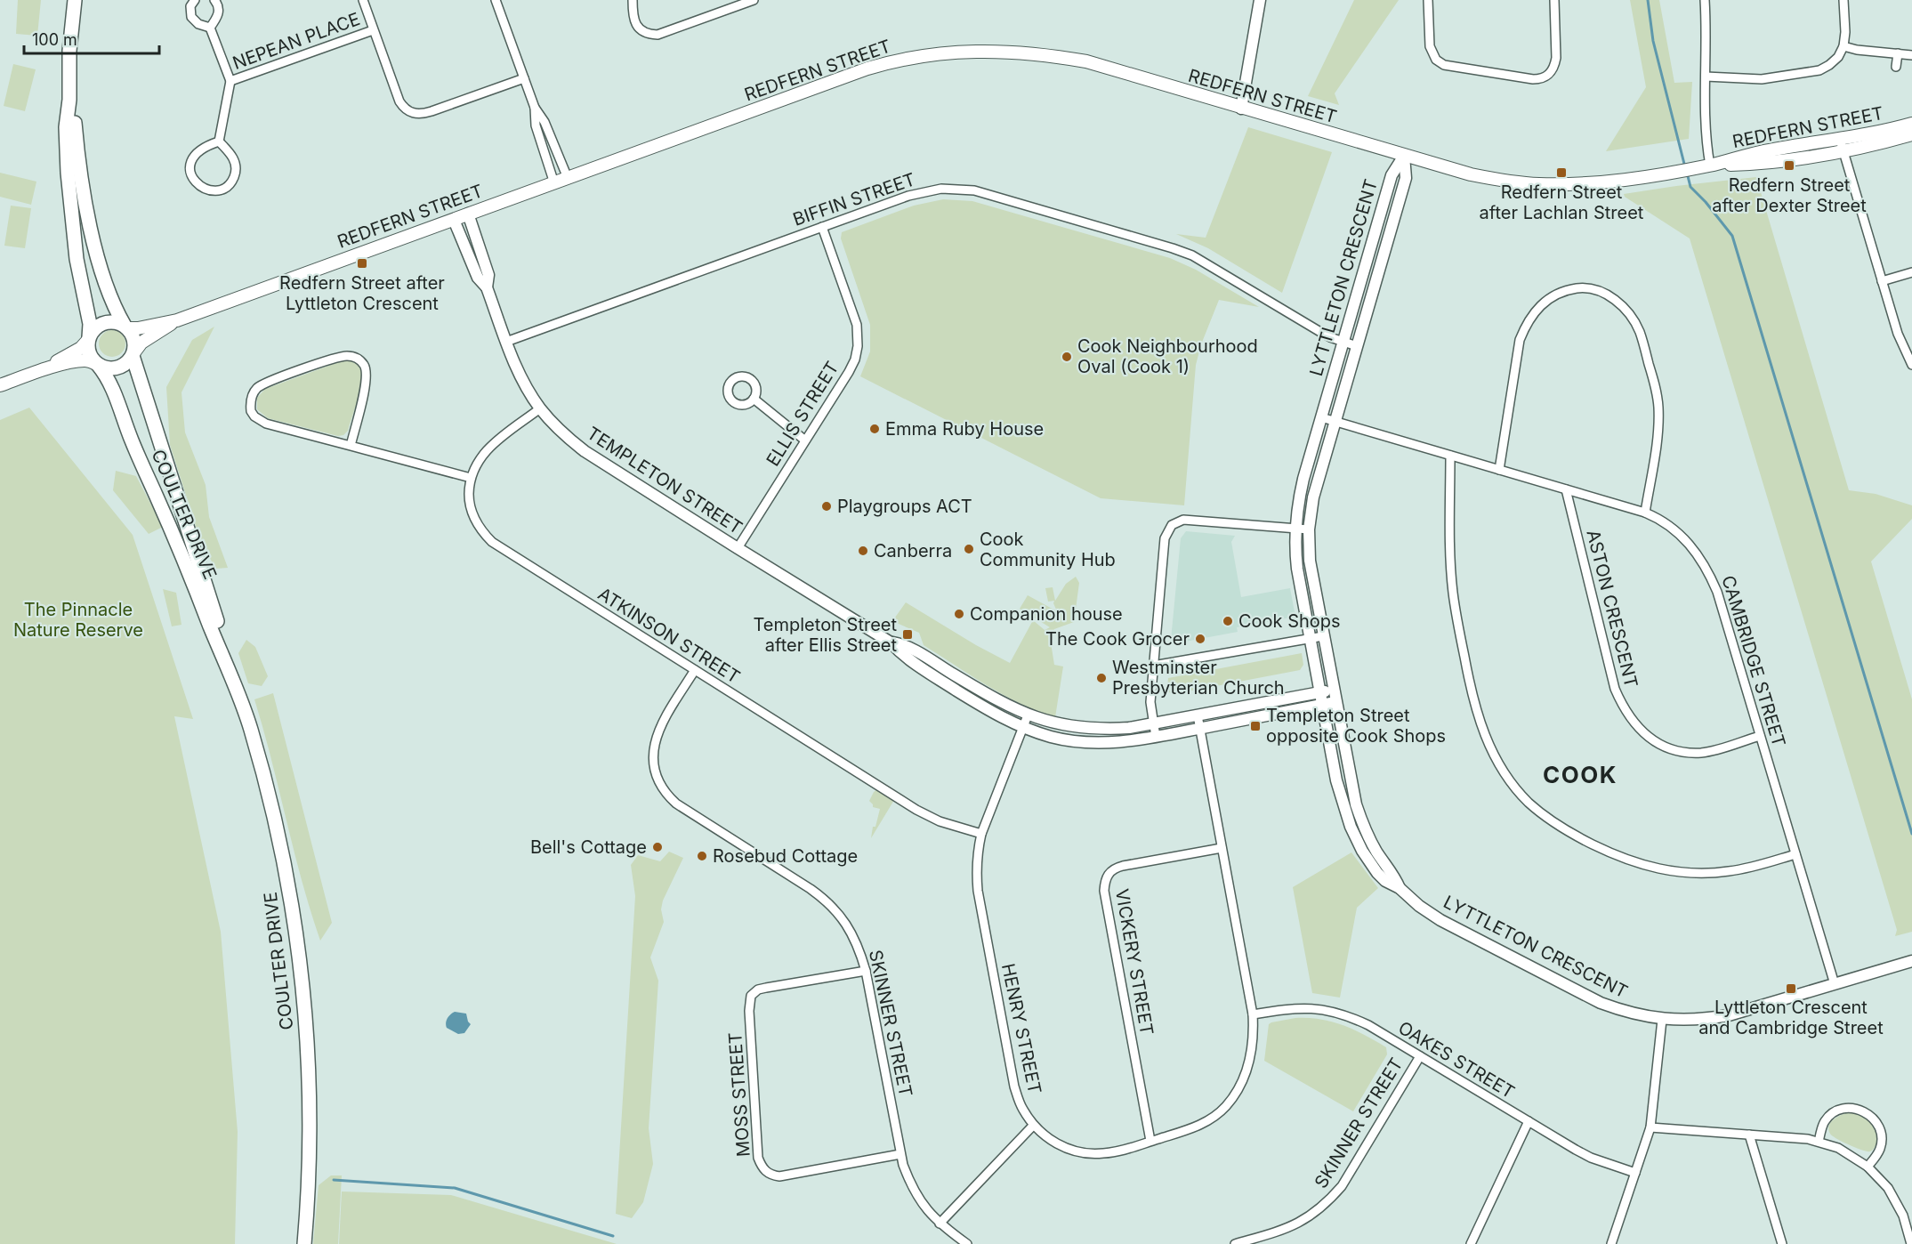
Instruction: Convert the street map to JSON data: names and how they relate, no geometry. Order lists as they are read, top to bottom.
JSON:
{
  "streets": {
    "main road": ["REDFERN STREET", "COULTER DRIVE"],
    "street": [
      "NEPEAN PLACE",
      "BIFFIN STREET",
      "LYTTLETON CRESCENT",
      "ELLIS STREET",
      "TEMPLETON STREET",
      "ASTON CRESCENT",
      "ATKINSON STREET",
      "CAMBRIDGE STREET",
      "VICKERY STREET",
      "SKINNER STREET",
      "HENRY STREET",
      "OAKES STREET",
      "MOSS STREET"
    ]
  },
  "crossings": [
    ["REDFERN STREET", "LYTTLETON CRESCENT"],
    ["REDFERN STREET", "TEMPLETON STREET"],
    ["REDFERN STREET", "COULTER DRIVE"],
    ["BIFFIN STREET", "LYTTLETON CRESCENT"],
    ["BIFFIN STREET", "ELLIS STREET"],
    ["BIFFIN STREET", "TEMPLETON STREET"],
    ["LYTTLETON CRESCENT", "TEMPLETON STREET"],
    ["LYTTLETON CRESCENT", "CAMBRIDGE STREET"],
    ["ELLIS STREET", "TEMPLETON STREET"],
    ["TEMPLETON STREET", "ATKINSON STREET"],
    ["TEMPLETON STREET", "HENRY STREET"],
    ["ASTON CRESCENT", "CAMBRIDGE STREET"],
    ["ATKINSON STREET", "SKINNER STREET"],
    ["ATKINSON STREET", "HENRY STREET"],
    ["VICKERY STREET", "HENRY STREET"],
    ["SKINNER STREET", "OAKES STREET"],
    ["SKINNER STREET", "MOSS STREET"],
    ["HENRY STREET", "OAKES STREET"]
  ],
  "districts": ["COOK"],
  "parks": ["The Pinnacle Nature Reserve"],
  "places": {
    "transit": [
      "Redfern Street after Dexter Street",
      "Redfern Street after Lachlan Street",
      "Redfern Street after Lyttleton Crescent",
      "Templeton Street after Ellis Street",
      "Templeton Street opposite Cook Shops",
      "Lyttleton Crescent and Cambridge Street"
    ],
    "other": [
      "Cook Neighbourhood Oval (Cook 1)",
      "Emma Ruby House",
      "Playgroups ACT",
      "Cook Community Hub",
      "Canberra",
      "Companion house",
      "Cook Shops",
      "The Cook Grocer",
      "Westminster Presbyterian Church",
      "Bell's Cottage",
      "Rosebud Cottage"
    ]
  },
  "scale_bar": "100 m"
}
